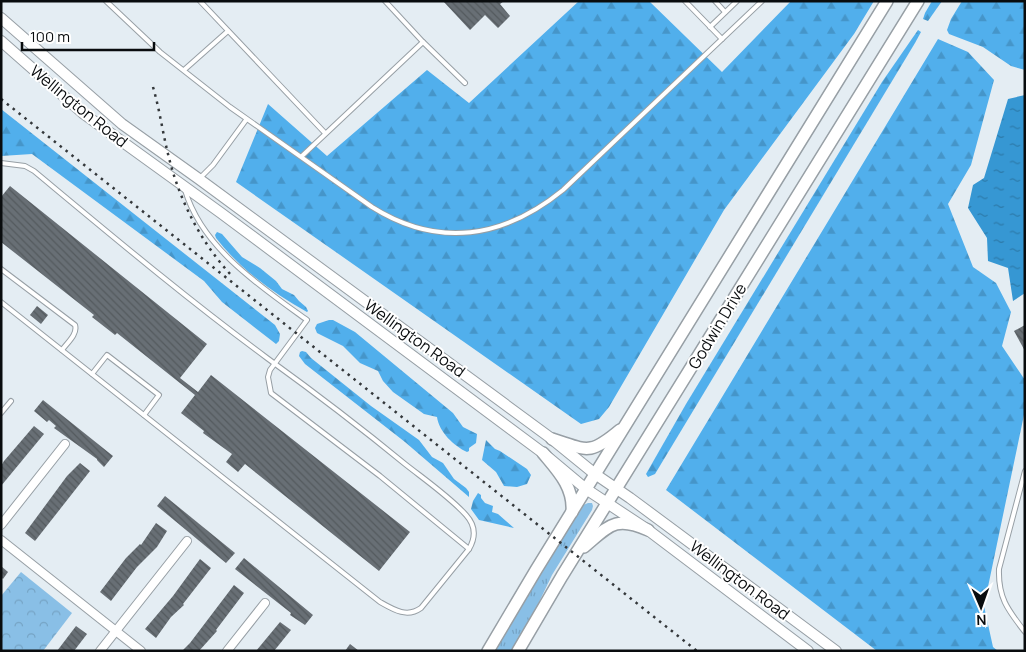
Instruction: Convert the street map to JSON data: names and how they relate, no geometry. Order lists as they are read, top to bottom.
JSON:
{
  "streets": {
    "main road": ["Wellington Road", "Godwin Drive"]
  },
  "crossings": [
    ["Wellington Road", "Godwin Drive"]
  ],
  "scale_bar": "100 m",
  "north": "bottom"
}
